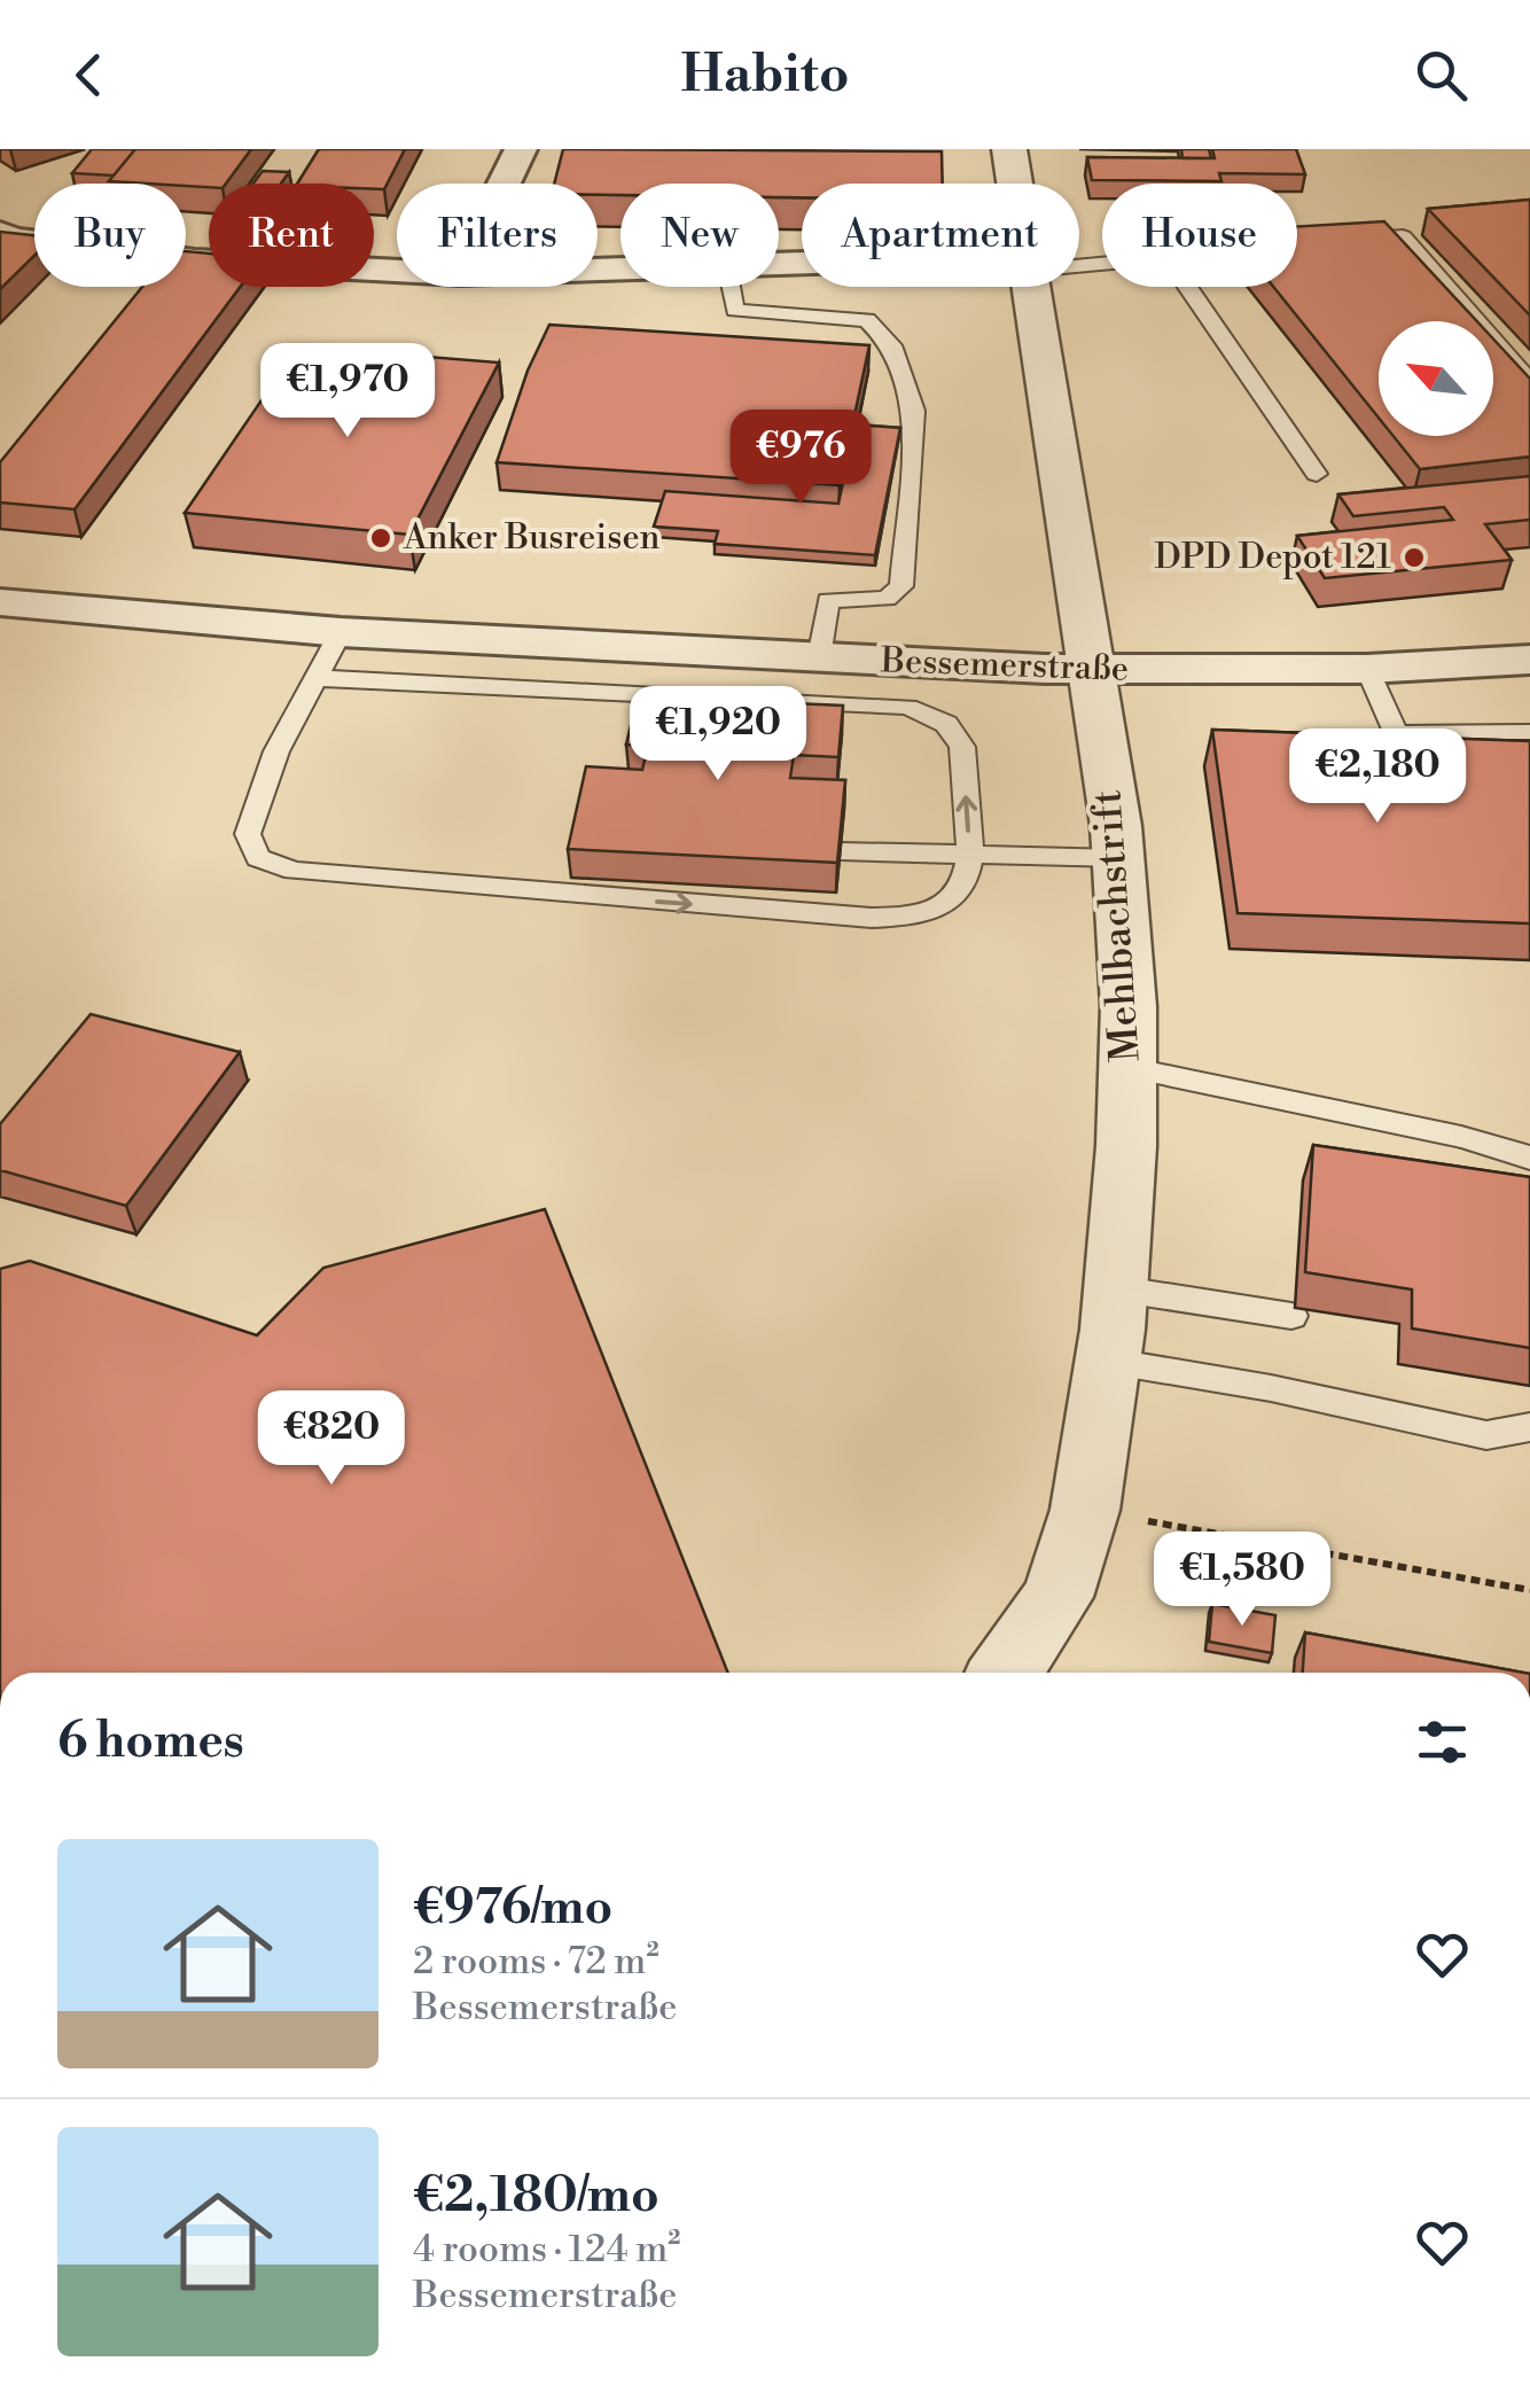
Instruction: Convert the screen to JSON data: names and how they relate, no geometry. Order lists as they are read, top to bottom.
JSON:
{
  "streets": {
    "street": ["Bessemerstraße", "Mehlbachstrift"]
  },
  "crossings": [
    ["Bessemerstraße", "Mehlbachstrift"]
  ],
  "places": ["Anker Busreisen", "DPD Depot 121"],
  "north": "top left",
  "page": {
    "header": "Habito",
    "chip": [
      "Buy",
      "Rent",
      "Filters",
      "New",
      "Apartment",
      "House"
    ],
    "price": [
      "€1,970",
      "€976",
      "€1,920",
      "€2,180",
      "€820",
      "€1,580"
    ],
    "heading": "6 homes",
    "list": [
      {
        "name": "€976/mo",
        "note": "2 rooms · 72 m² · Bessemerstraße"
      },
      {
        "name": "€2,180/mo",
        "note": "4 rooms · 124 m² · Bessemerstraße"
      }
    ]
  }
}
